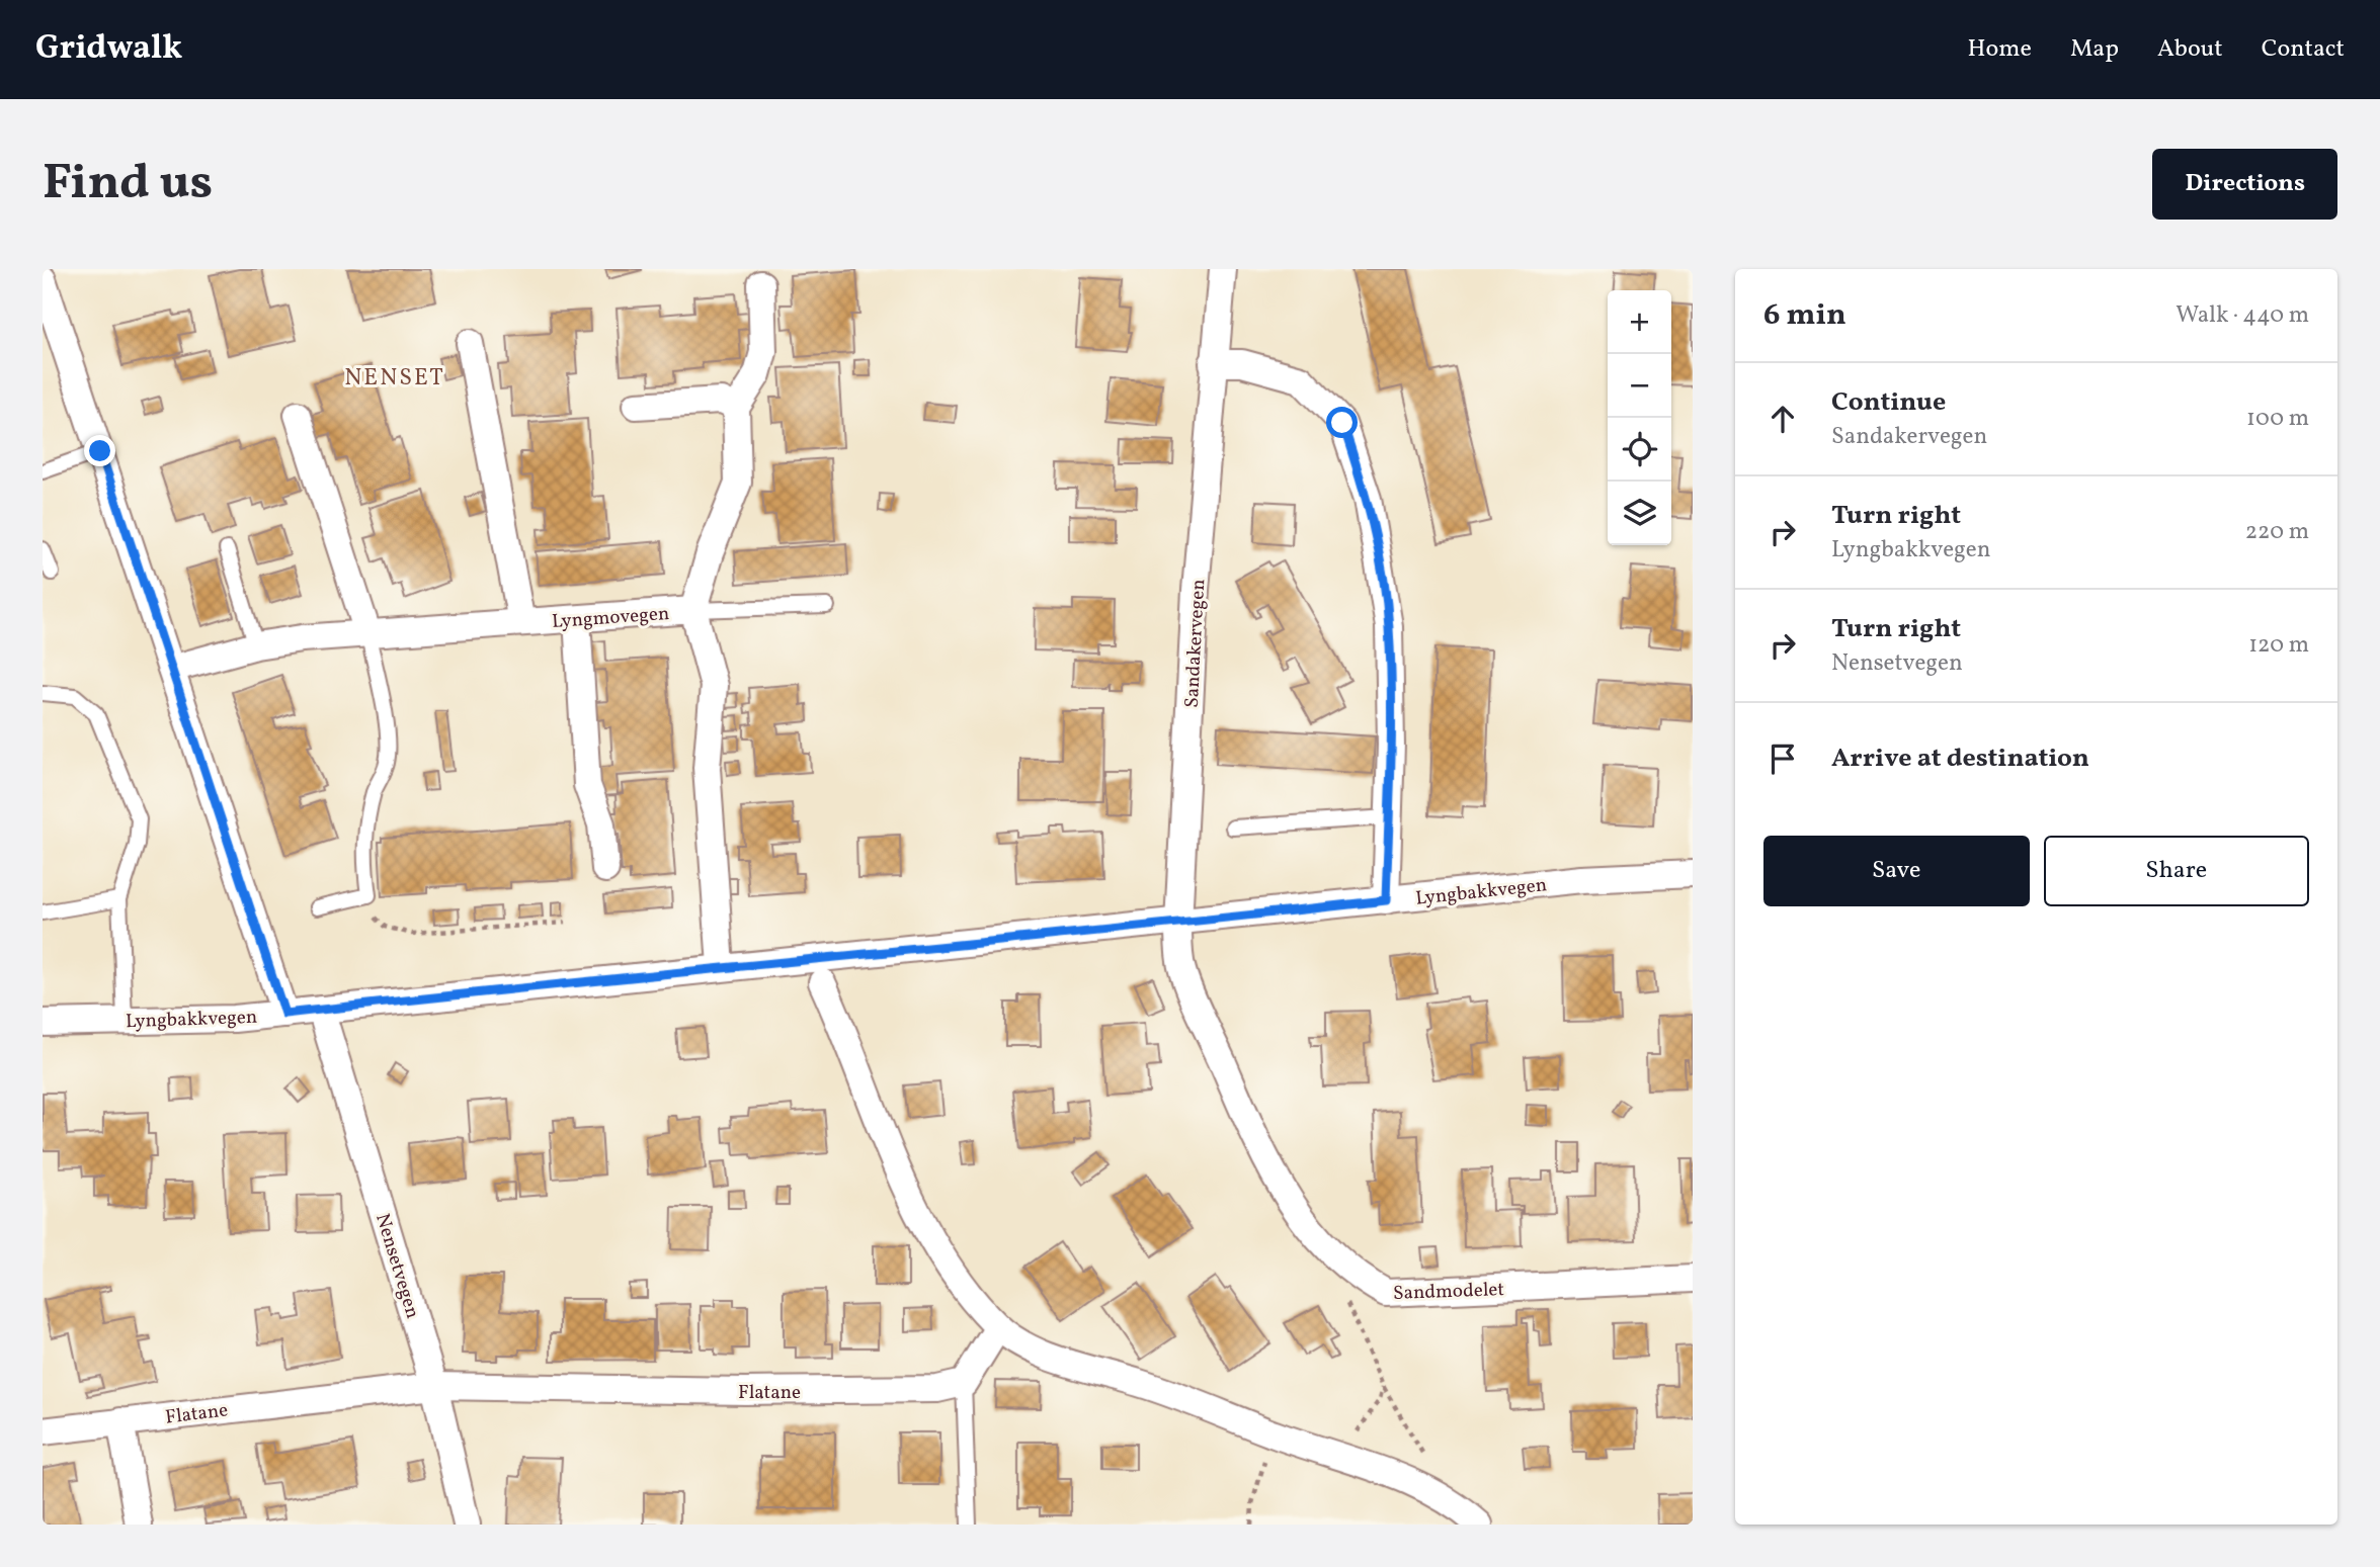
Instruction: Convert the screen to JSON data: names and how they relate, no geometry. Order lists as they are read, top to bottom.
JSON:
{
  "streets": {
    "street": [
      "Lyngmovegen",
      "Sandakervegen",
      "Lyngbakkvegen",
      "Nensetvegen",
      "Sandmodelet",
      "Flatane"
    ]
  },
  "crossings": [
    ["Lyngmovegen", "Lyngbakkvegen"],
    ["Sandakervegen", "Lyngbakkvegen"],
    ["Sandakervegen", "Sandmodelet"],
    ["Lyngbakkvegen", "Nensetvegen"],
    ["Lyngbakkvegen", "Sandmodelet"],
    ["Nensetvegen", "Flatane"]
  ],
  "districts": ["NENSET"],
  "page": {
    "header": "Gridwalk",
    "nav": [
      "Home",
      "Map",
      "About",
      "Contact"
    ],
    "buttons": [
      "Directions",
      ["Save", "Share"]
    ],
    "title": "Find us",
    "heading": ["6 min", "Walk · 440 m"],
    "map_buttons": ["+", "−"],
    "list": [
      ["Continue", "Sandakervegen", "100 m"],
      ["Turn right", "Lyngbakkvegen", "220 m"],
      ["Turn right", "Nensetvegen", "120 m"],
      "Arrive at destination"
    ]
  }
}
